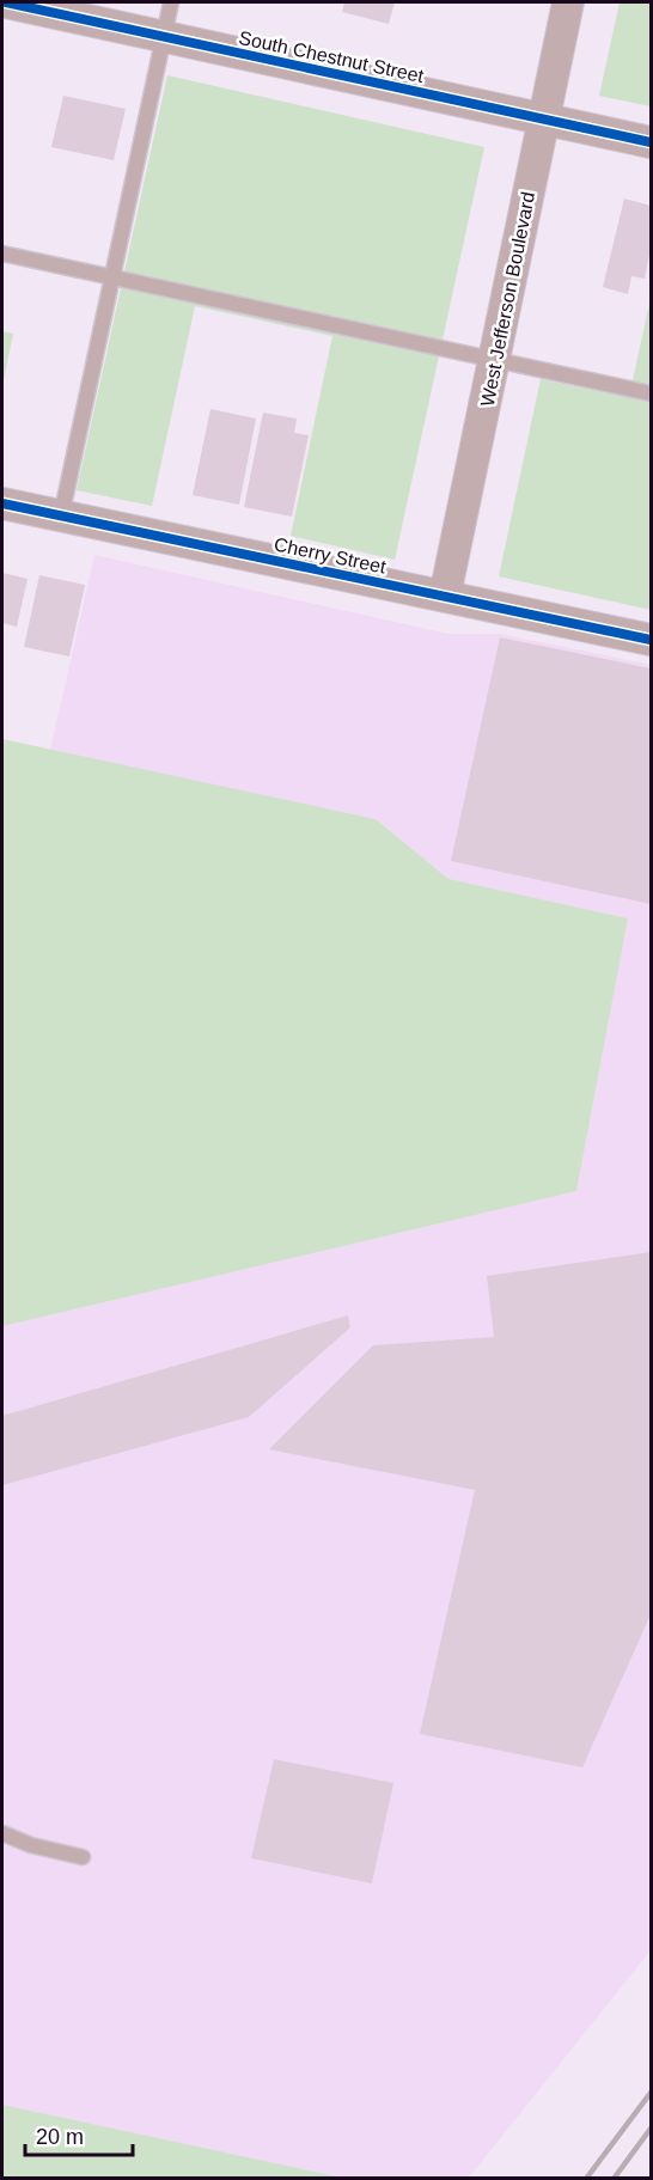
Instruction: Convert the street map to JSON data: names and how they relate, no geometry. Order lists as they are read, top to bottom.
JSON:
{
  "streets": {
    "street": ["South Chestnut Street", "West Jefferson Boulevard", "Cherry Street"]
  },
  "crossings": [
    ["South Chestnut Street", "West Jefferson Boulevard"],
    ["West Jefferson Boulevard", "Cherry Street"]
  ],
  "scale_bar": "20 m"
}
